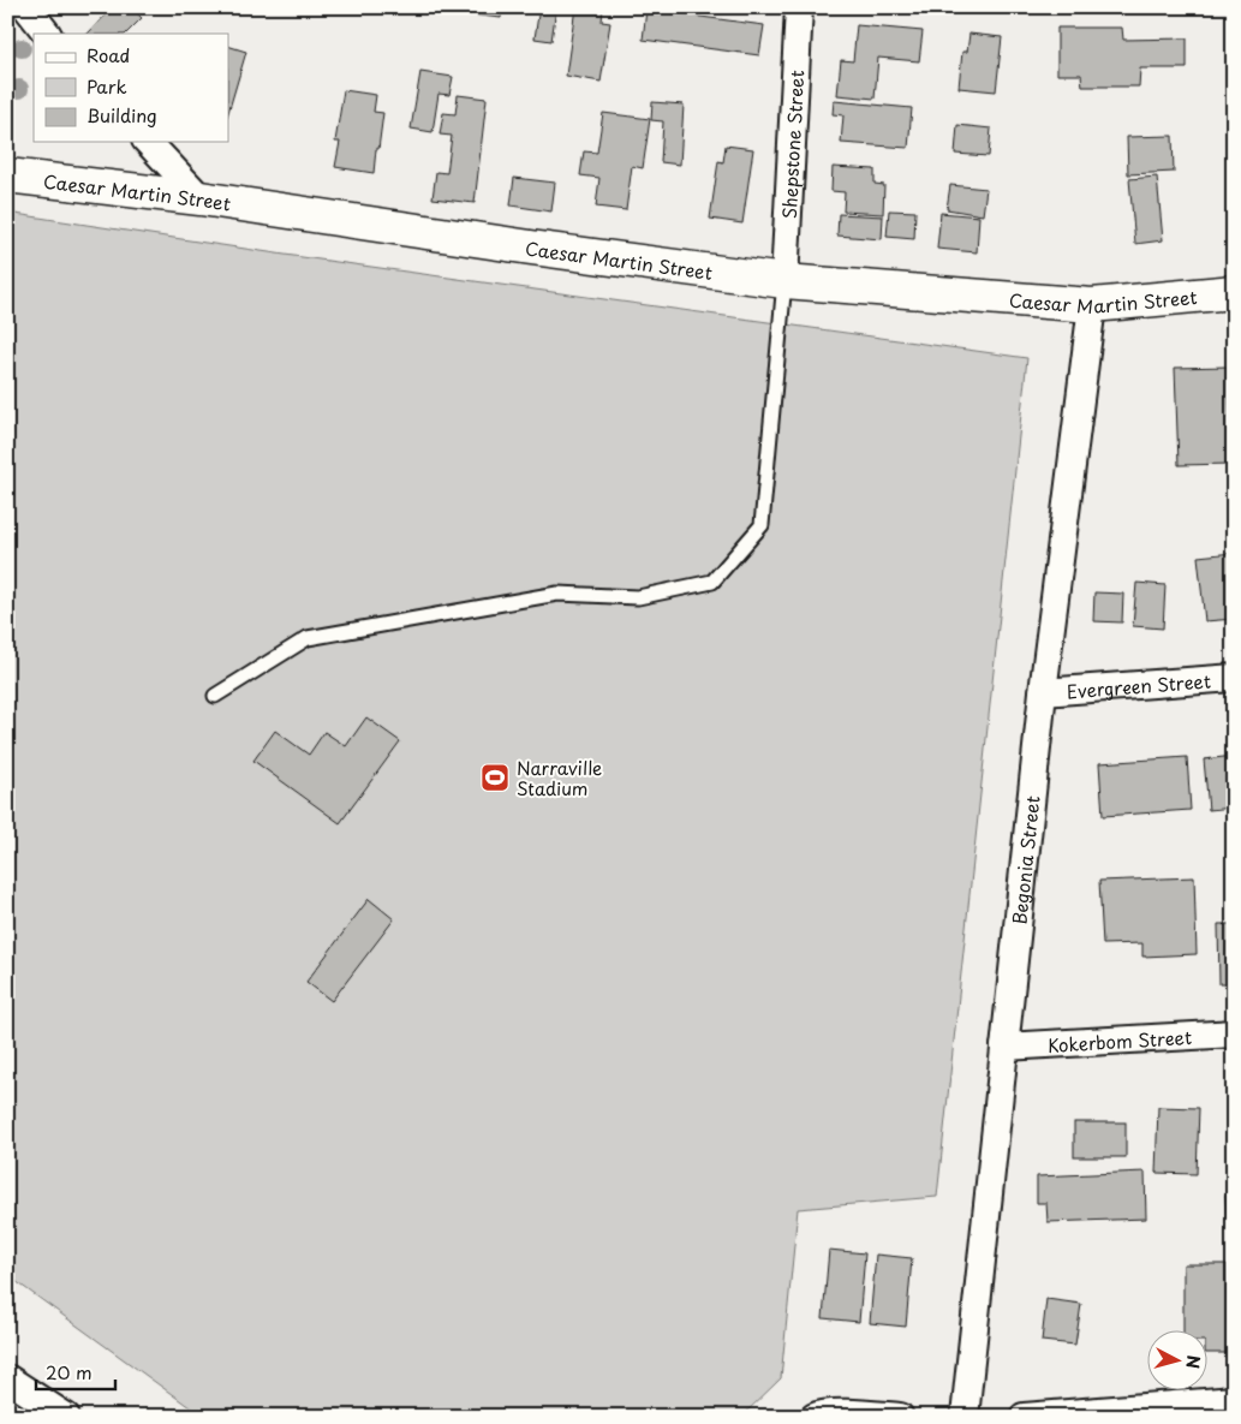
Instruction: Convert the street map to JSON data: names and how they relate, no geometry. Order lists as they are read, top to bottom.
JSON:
{
  "streets": {
    "street": [
      "Shepstone Street",
      "Caesar Martin Street",
      "Evergreen Street",
      "Begonia Street",
      "Kokerbom Street"
    ]
  },
  "crossings": [
    ["Shepstone Street", "Caesar Martin Street"],
    ["Caesar Martin Street", "Begonia Street"],
    ["Evergreen Street", "Begonia Street"],
    ["Begonia Street", "Kokerbom Street"]
  ],
  "places": {
    "sports": ["Narraville Stadium"]
  },
  "legend": ["Road", "Park", "Building"],
  "scale_bar": "20 m",
  "north": "right"
}
